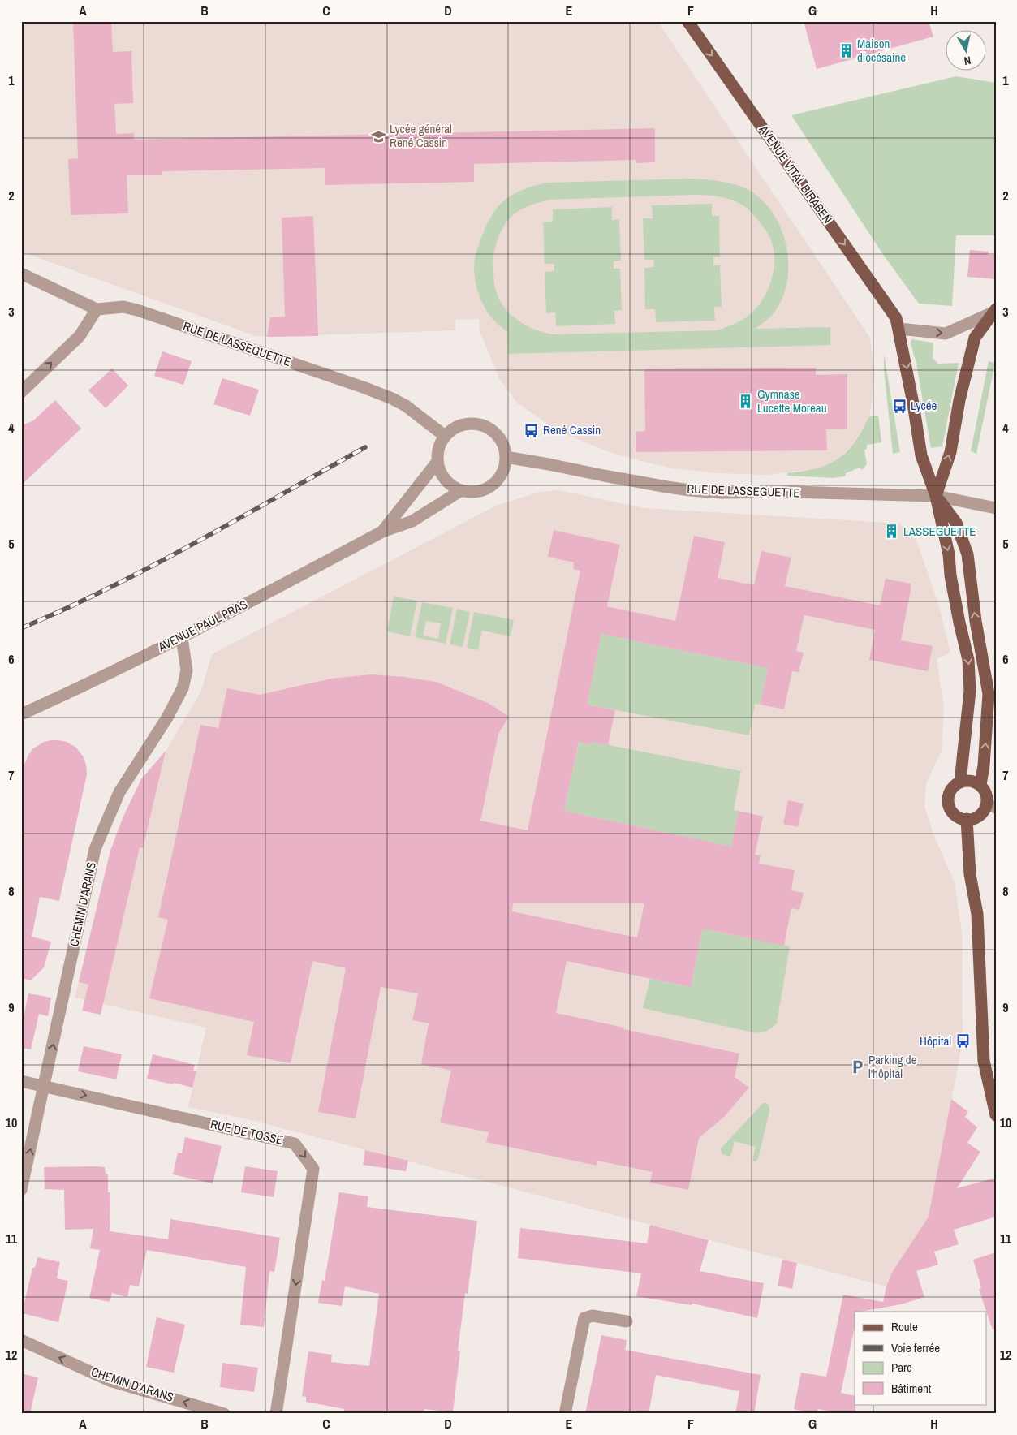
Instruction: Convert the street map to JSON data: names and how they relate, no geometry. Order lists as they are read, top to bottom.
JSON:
{
  "streets": {
    "main road": ["AVENUE VITAL BIRABEN"],
    "street": [
      "RUE DE LASSEGUETTE",
      "AVENUE PAUL PRAS",
      "CHEMIN D'ARANS",
      "RUE DE TOSSE"
    ]
  },
  "crossings": [
    ["AVENUE VITAL BIRABEN", "RUE DE LASSEGUETTE"],
    ["RUE DE LASSEGUETTE", "AVENUE PAUL PRAS"],
    ["AVENUE PAUL PRAS", "CHEMIN D'ARANS"],
    ["CHEMIN D'ARANS", "RUE DE TOSSE"]
  ],
  "one_way": ["AVENUE VITAL BIRABEN"],
  "places": {
    "building": ["Maison diocésaine", "Gymnase Lucette Moreau", "LASSEGUETTE"],
    "school or university": ["Lycée général René Cassin"],
    "bus stop": ["Lycée", "René Cassin", "Hôpital"],
    "parking": ["Parking de l'hôpital"]
  },
  "legend": [
    "Route",
    "Voie ferrée",
    "Parc",
    "Bâtiment"
  ],
  "north": "bottom",
  "grid": {
    "columns": [
      "A",
      "B",
      "C",
      "D",
      "E",
      "F",
      "G",
      "H"
    ],
    "rows": [
      "1",
      "2",
      "3",
      "4",
      "5",
      "6",
      "7",
      "8",
      "9",
      "10",
      "11",
      "12"
    ]
  }
}
